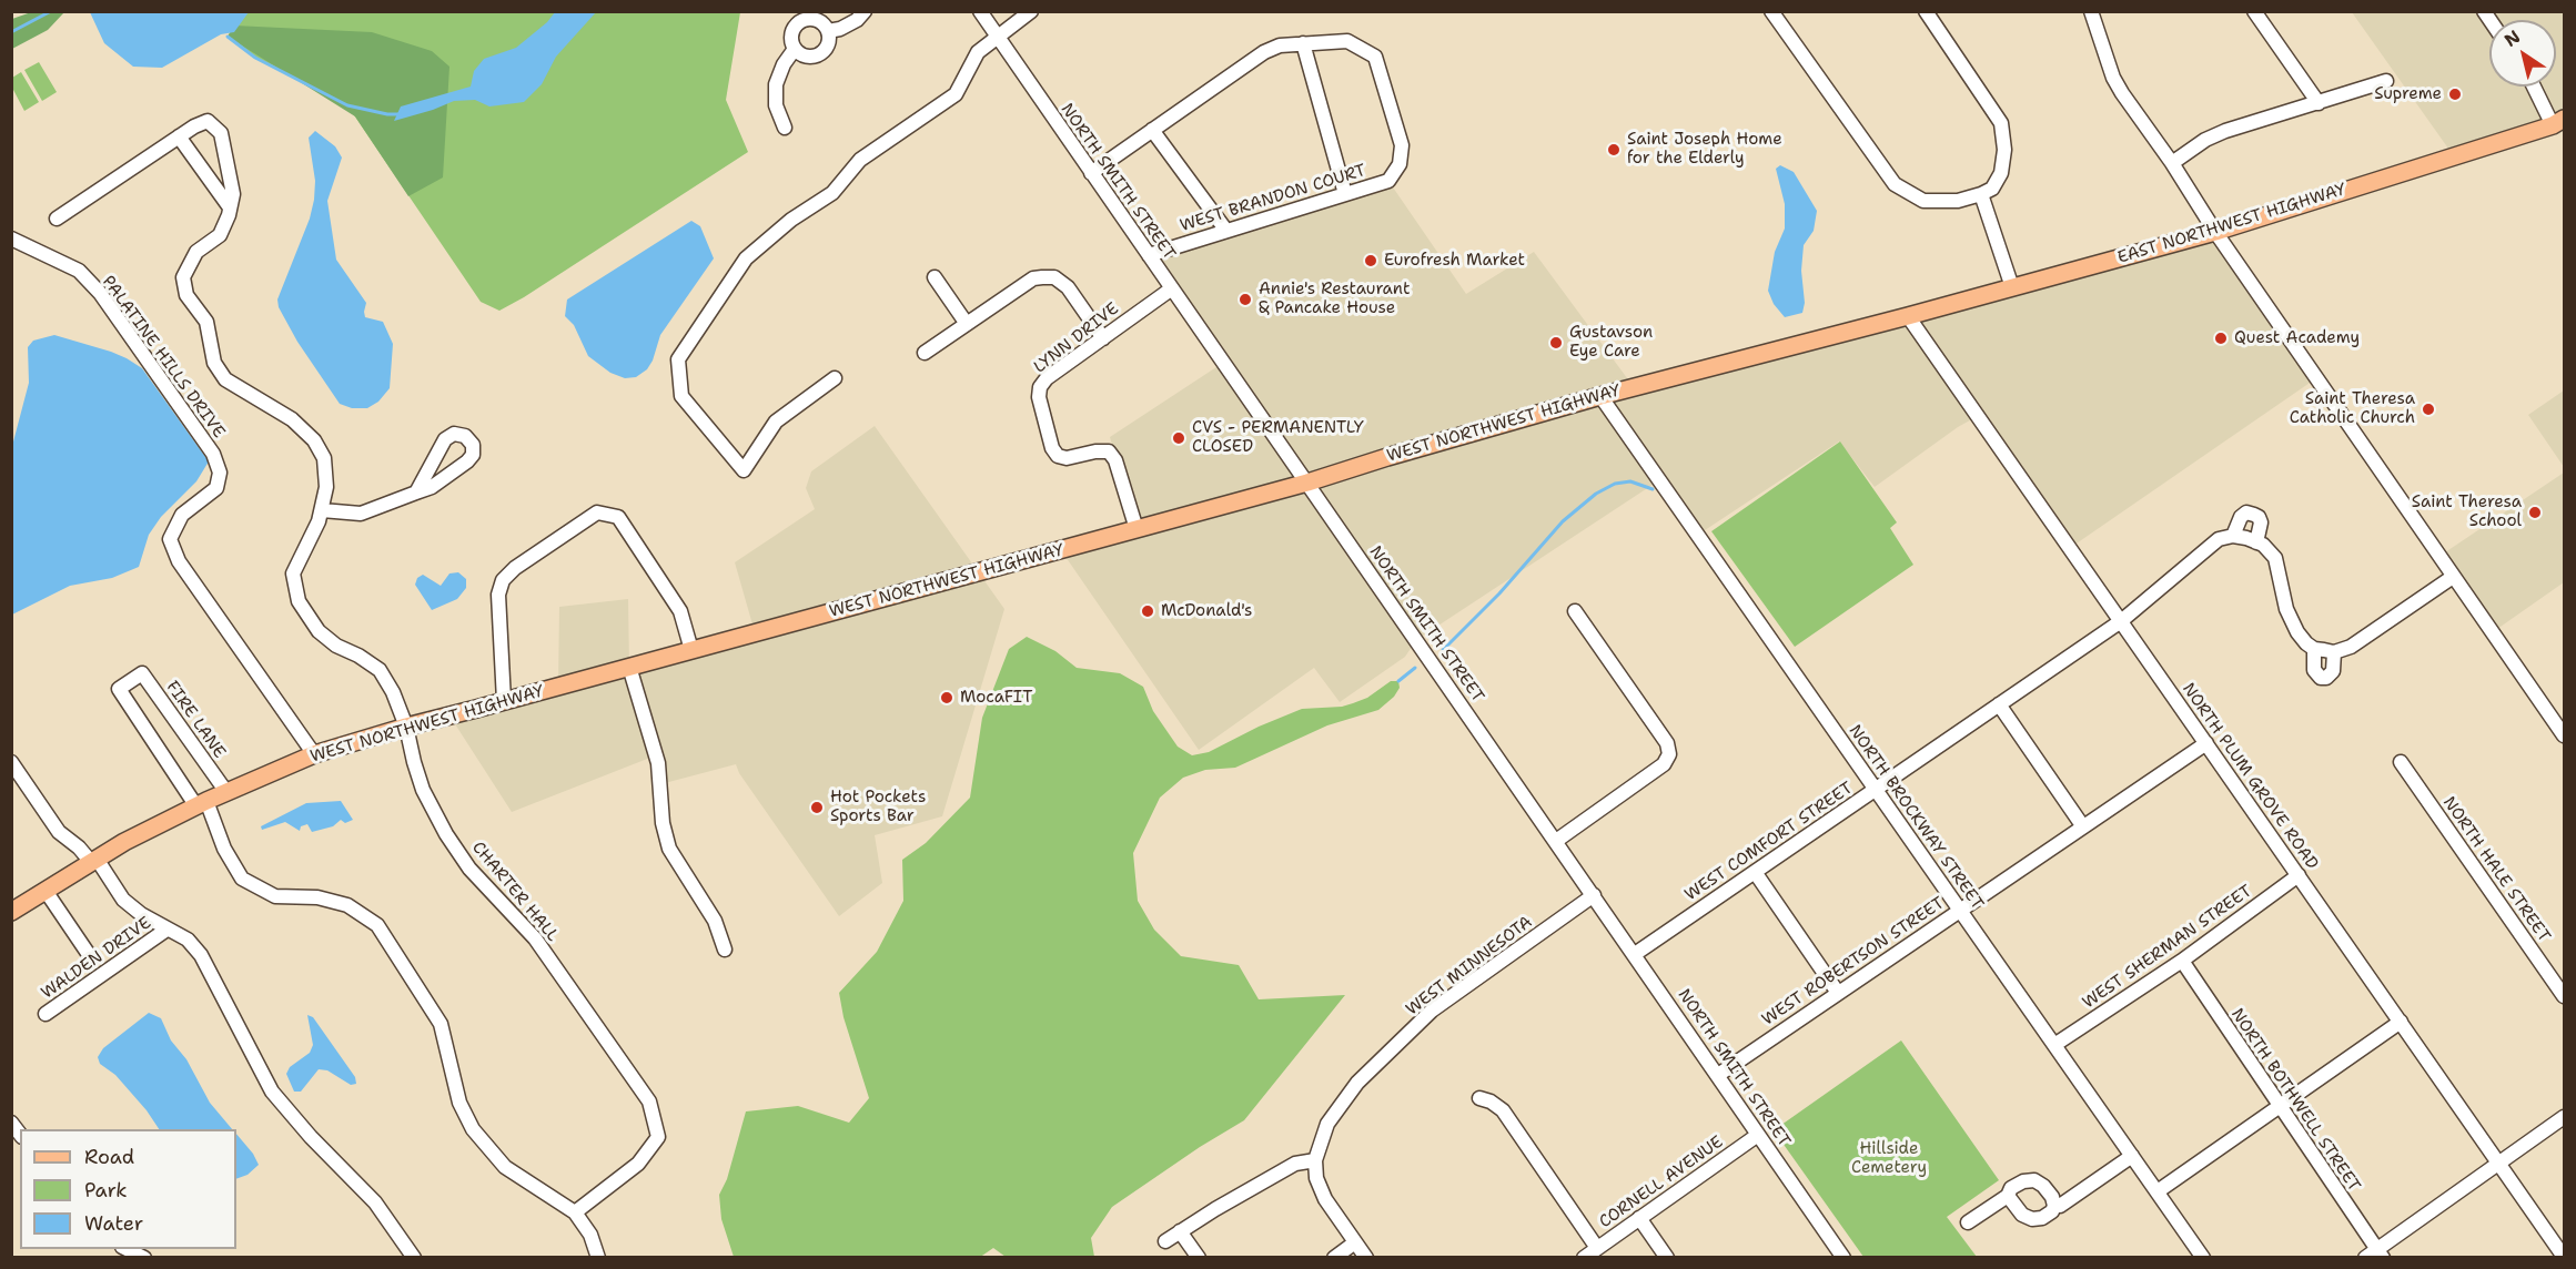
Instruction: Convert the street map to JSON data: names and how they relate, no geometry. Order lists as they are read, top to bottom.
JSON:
{
  "streets": {
    "main road": ["EAST NORTHWEST HIGHWAY", "WEST NORTHWEST HIGHWAY"],
    "street": [
      "NORTH SMITH STREET",
      "WEST BRANDON COURT",
      "LYNN DRIVE",
      "PALATINE HILLS DRIVE",
      "FIRE LANE",
      "NORTH PLUM GROVE ROAD",
      "NORTH BROCKWAY STREET",
      "WEST COMFORT STREET",
      "NORTH HALE STREET",
      "CHARTER HALL",
      "WEST SHERMAN STREET",
      "WALDEN DRIVE",
      "WEST ROBERTSON STREET",
      "WEST MINNESOTA",
      "NORTH BOTHWELL STREET",
      "CORNELL AVENUE"
    ]
  },
  "crossings": [
    ["NORTH SMITH STREET", "WEST BRANDON COURT"],
    ["NORTH SMITH STREET", "LYNN DRIVE"],
    ["NORTH SMITH STREET", "WEST NORTHWEST HIGHWAY"],
    ["NORTH SMITH STREET", "WEST COMFORT STREET"],
    ["NORTH SMITH STREET", "WEST ROBERTSON STREET"],
    ["NORTH SMITH STREET", "WEST MINNESOTA"],
    ["NORTH SMITH STREET", "CORNELL AVENUE"],
    ["EAST NORTHWEST HIGHWAY", "WEST NORTHWEST HIGHWAY"],
    ["EAST NORTHWEST HIGHWAY", "NORTH PLUM GROVE ROAD"],
    ["LYNN DRIVE", "WEST NORTHWEST HIGHWAY"],
    ["PALATINE HILLS DRIVE", "WEST NORTHWEST HIGHWAY"],
    ["WEST NORTHWEST HIGHWAY", "FIRE LANE"],
    ["WEST NORTHWEST HIGHWAY", "NORTH PLUM GROVE ROAD"],
    ["WEST NORTHWEST HIGHWAY", "NORTH BROCKWAY STREET"],
    ["WEST NORTHWEST HIGHWAY", "CHARTER HALL"],
    ["NORTH PLUM GROVE ROAD", "WEST COMFORT STREET"],
    ["NORTH PLUM GROVE ROAD", "WEST SHERMAN STREET"],
    ["NORTH PLUM GROVE ROAD", "WEST ROBERTSON STREET"],
    ["NORTH BROCKWAY STREET", "WEST COMFORT STREET"],
    ["NORTH BROCKWAY STREET", "WEST SHERMAN STREET"],
    ["NORTH BROCKWAY STREET", "WEST ROBERTSON STREET"],
    ["WEST SHERMAN STREET", "NORTH BOTHWELL STREET"]
  ],
  "parks": ["Hillside Cemetery"],
  "places": [
    "Supreme",
    "Saint Joseph Home for the Elderly",
    "Eurofresh Market",
    "Annie's Restaurant & Pancake House",
    "Quest Academy",
    "Gustavson Eye Care",
    "Saint Theresa Catholic Church",
    "CVS - PERMANENTLY CLOSED",
    "Saint Theresa School",
    "McDonald's",
    "MocaFIT",
    "Hot Pockets Sports Bar"
  ],
  "legend": ["Road", "Park", "Water"],
  "north": "top left"
}
